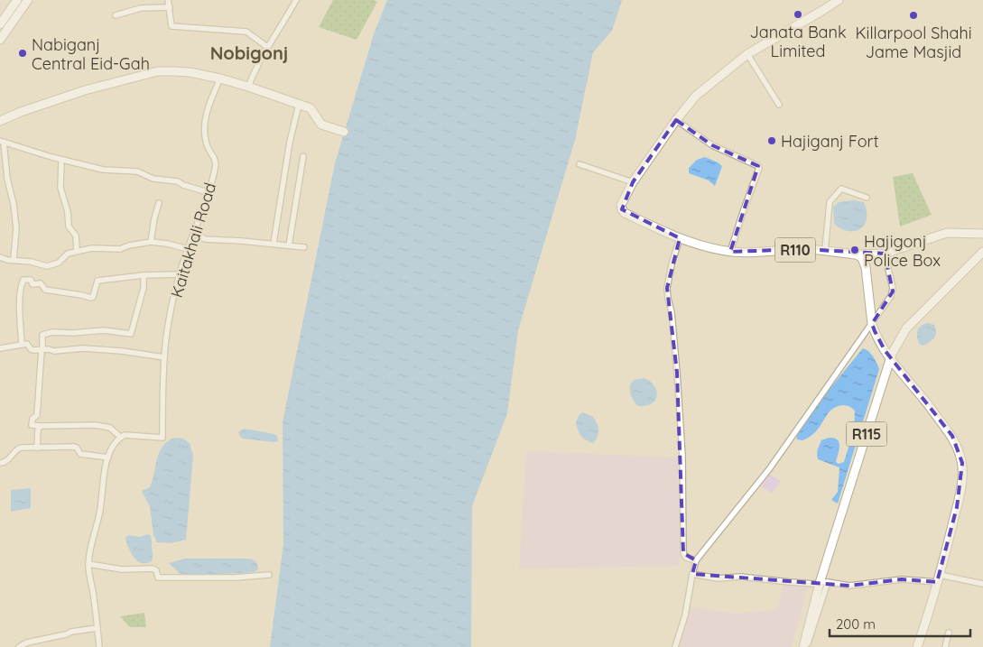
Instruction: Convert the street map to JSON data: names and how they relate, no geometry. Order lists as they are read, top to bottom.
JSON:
{
  "streets": {
    "main road": ["R110", "R115"],
    "street": ["Kaitakhali Road"]
  },
  "districts": ["Nobigonj"],
  "places": [
    "Janata Bank Limited",
    "Killarpool Shahi Jame Masjid",
    "Nabiganj Central Eid-Gah",
    "Hajiganj Fort",
    "Hajigonj Police Box"
  ],
  "scale_bar": "200 m"
}
